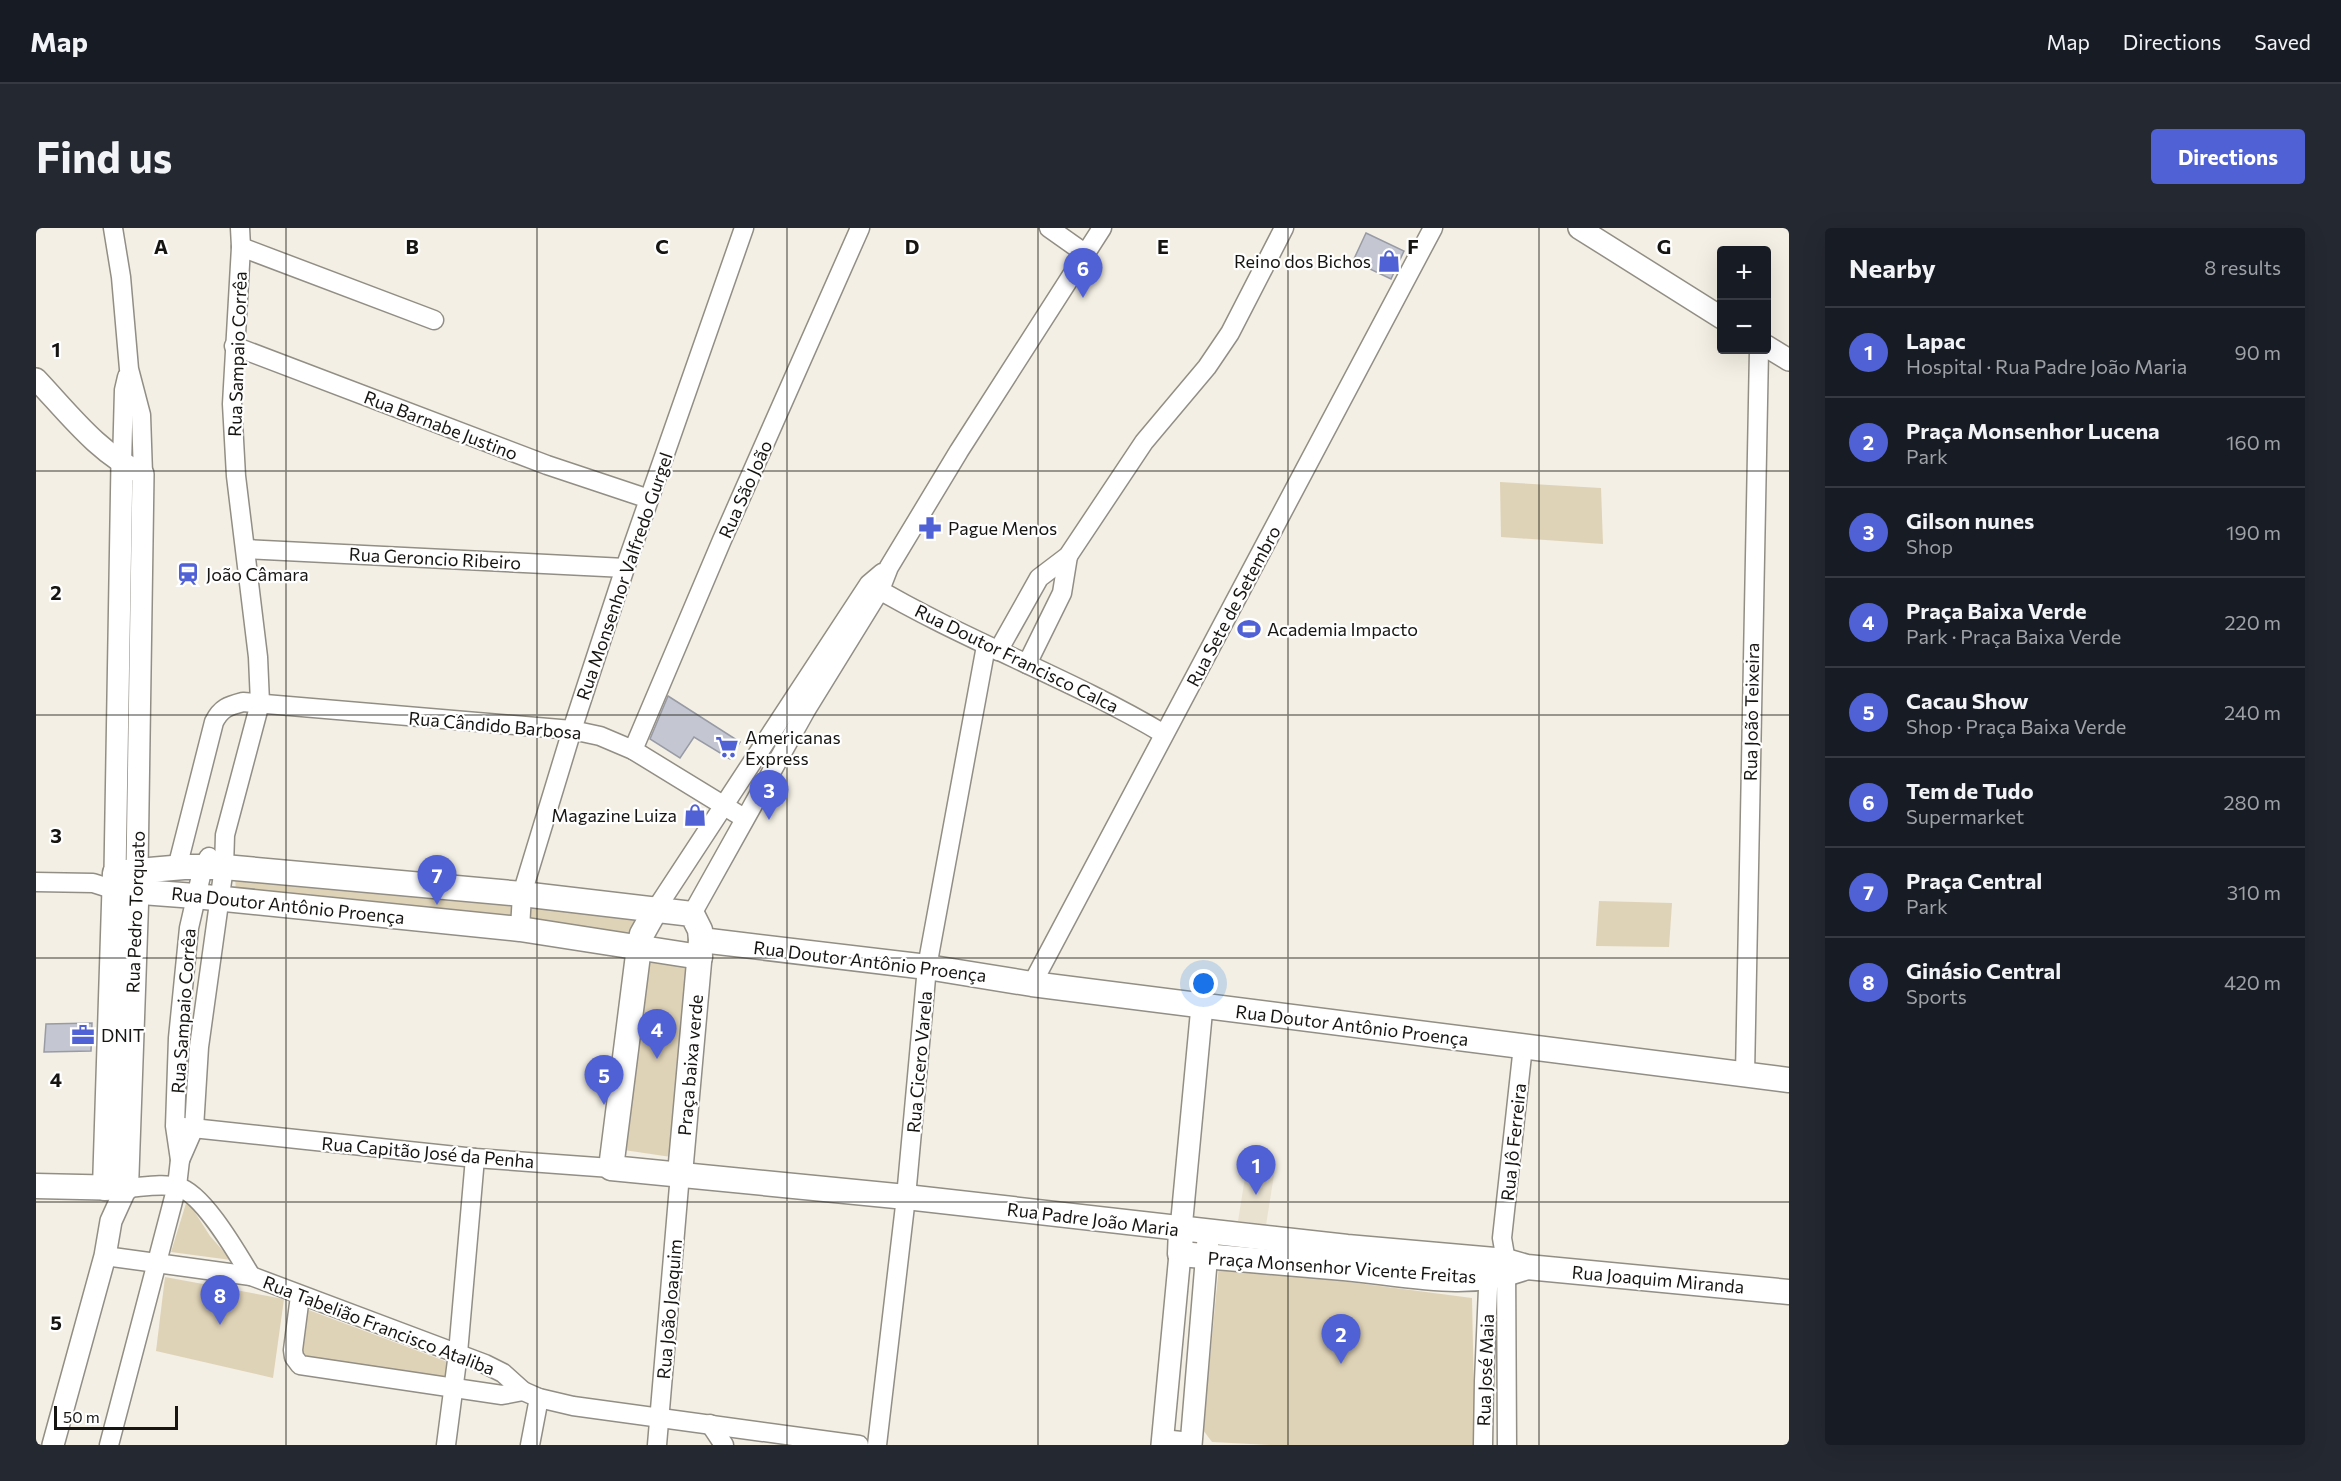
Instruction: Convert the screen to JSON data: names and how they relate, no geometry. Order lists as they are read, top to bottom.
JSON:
{
  "streets": {
    "main road": [
      "Rua Doutor Antônio Proença",
      "Rua Pedro Torquato",
      "Praça baixa verde",
      "Rua Capitão José da Penha",
      "Rua Padre João Maria",
      "Praça Monsenhor Vicente Freitas",
      "Rua Joaquim Miranda"
    ],
    "street": [
      "Rua Sampaio Corrêa",
      "Rua Barnabe Justino",
      "Rua São João",
      "Rua Geroncio Ribeiro",
      "Rua Monsenhor Valfredo Gurgel",
      "Rua Sete de Setembro",
      "Rua Doutor Francisco Calca",
      "Rua João Teixeira",
      "Rua Cândido Barbosa",
      "Rua Cicero Varela",
      "Rua Jô Ferreira",
      "Rua João Joaquim",
      "Rua Tabelião Francisco Ataliba",
      "Rua José Maia"
    ]
  },
  "crossings": [
    ["Rua Sampaio Corrêa", "Rua Barnabe Justino"],
    ["Rua Sampaio Corrêa", "Rua Geroncio Ribeiro"],
    ["Rua Sampaio Corrêa", "Rua Cândido Barbosa"],
    ["Rua Sampaio Corrêa", "Rua Doutor Antônio Proença"],
    ["Rua Sampaio Corrêa", "Rua Capitão José da Penha"],
    ["Rua Sampaio Corrêa", "Rua Tabelião Francisco Ataliba"],
    ["Rua Barnabe Justino", "Rua Monsenhor Valfredo Gurgel"],
    ["Rua São João", "Rua Cândido Barbosa"],
    ["Rua Geroncio Ribeiro", "Rua Monsenhor Valfredo Gurgel"],
    ["Rua Monsenhor Valfredo Gurgel", "Rua Cândido Barbosa"],
    ["Rua Monsenhor Valfredo Gurgel", "Rua Doutor Antônio Proença"],
    ["Rua Sete de Setembro", "Rua Doutor Francisco Calca"],
    ["Rua Sete de Setembro", "Rua Doutor Antônio Proença"],
    ["Rua Doutor Francisco Calca", "Rua Cicero Varela"],
    ["Rua João Teixeira", "Rua Doutor Antônio Proença"],
    ["Rua Cândido Barbosa", "Rua Doutor Antônio Proença"],
    ["Rua Doutor Antônio Proença", "Rua Pedro Torquato"],
    ["Rua Doutor Antônio Proença", "Rua Cicero Varela"],
    ["Rua Doutor Antônio Proença", "Praça baixa verde"],
    ["Rua Doutor Antônio Proença", "Rua Jô Ferreira"],
    ["Rua Pedro Torquato", "Rua Tabelião Francisco Ataliba"],
    ["Rua Cicero Varela", "Rua Padre João Maria"],
    ["Praça baixa verde", "Rua Capitão José da Penha"],
    ["Praça baixa verde", "Rua Padre João Maria"],
    ["Praça baixa verde", "Rua João Joaquim"],
    ["Rua Jô Ferreira", "Praça Monsenhor Vicente Freitas"],
    ["Rua Jô Ferreira", "Rua Joaquim Miranda"],
    ["Rua Jô Ferreira", "Rua José Maia"],
    ["Rua Capitão José da Penha", "Rua Padre João Maria"],
    ["Rua Capitão José da Penha", "Rua João Joaquim"],
    ["Rua Padre João Maria", "Praça Monsenhor Vicente Freitas"],
    ["Rua Padre João Maria", "Rua João Joaquim"],
    ["Praça Monsenhor Vicente Freitas", "Rua Joaquim Miranda"],
    ["Praça Monsenhor Vicente Freitas", "Rua José Maia"],
    ["Rua Joaquim Miranda", "Rua José Maia"],
    ["Rua João Joaquim", "Rua Tabelião Francisco Ataliba"]
  ],
  "places": {
    "shop": ["Reino dos Bichos", "Magazine Luiza"],
    "pharmacy": ["Pague Menos"],
    "station": ["João Câmara"],
    "sports": ["Academia Impacto"],
    "supermarket": ["Americanas Express"],
    "office": ["DNIT"]
  },
  "scale_bar": "50 m",
  "page": {
    "header": "Map",
    "nav": ["Map", "Directions", "Saved"],
    "buttons": "Directions",
    "title": "Find us",
    "heading": ["Nearby", "8 results"],
    "map_buttons": ["+", "−"],
    "pins": [
      "6",
      "3",
      "7",
      "4",
      "5",
      "1",
      "8",
      "2"
    ],
    "list": [
      {
        "mark": "1",
        "name": "Lapac",
        "note": "Hospital · Rua Padre João Maria",
        "value": "90 m"
      },
      {
        "mark": "2",
        "name": "Praça Monsenhor Lucena",
        "note": "Park",
        "value": "160 m"
      },
      {
        "mark": "3",
        "name": "Gilson nunes",
        "note": "Shop",
        "value": "190 m"
      },
      {
        "mark": "4",
        "name": "Praça Baixa Verde",
        "note": "Park · Praça Baixa Verde",
        "value": "220 m"
      },
      {
        "mark": "5",
        "name": "Cacau Show",
        "note": "Shop · Praça Baixa Verde",
        "value": "240 m"
      },
      {
        "mark": "6",
        "name": "Tem de Tudo",
        "note": "Supermarket",
        "value": "280 m"
      },
      {
        "mark": "7",
        "name": "Praça Central",
        "note": "Park",
        "value": "310 m"
      },
      {
        "mark": "8",
        "name": "Ginásio Central",
        "note": "Sports",
        "value": "420 m"
      }
    ],
    "scale": "50 m"
  },
  "grid": {
    "columns": [
      "A",
      "B",
      "C",
      "D",
      "E",
      "F",
      "G"
    ],
    "rows": [
      "1",
      "2",
      "3",
      "4",
      "5"
    ]
  }
}
